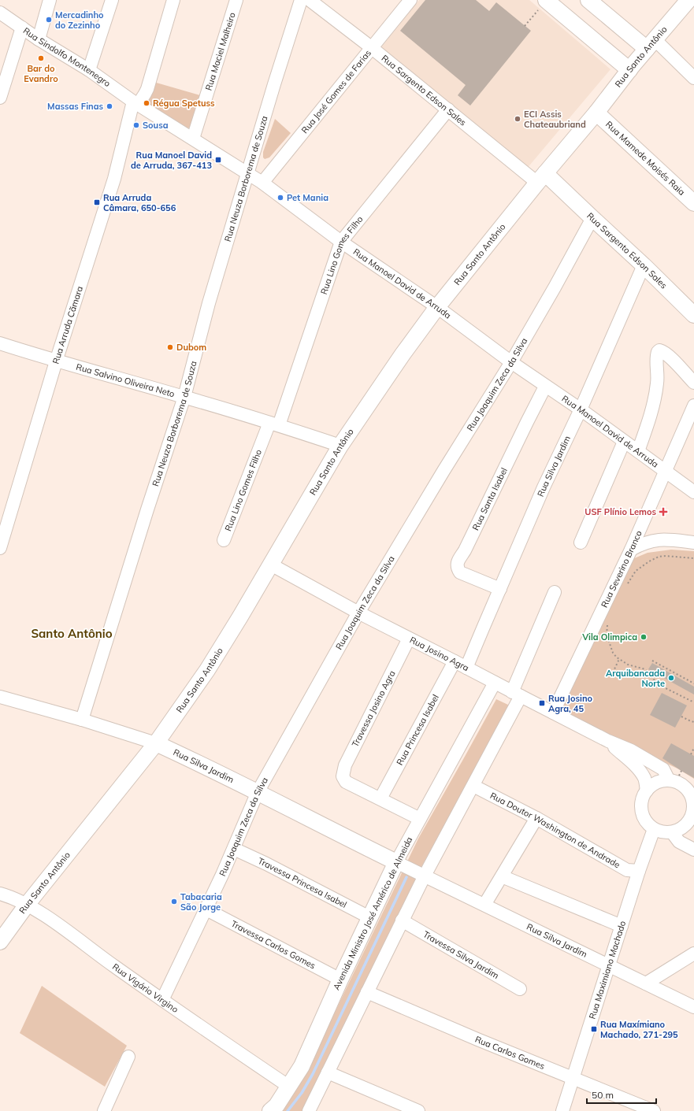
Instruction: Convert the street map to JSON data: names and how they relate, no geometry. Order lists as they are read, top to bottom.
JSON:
{
  "streets": {
    "main road": [
      "Rua Santo Antônio",
      "Rua Sargento Edson Sales",
      "Rua Mamede Moisés Raia",
      "Rua Silva Jardim",
      "Avenida Ministro José Américo de Almeida"
    ],
    "street": [
      "Rua Maciel Malheiro",
      "Rua Sindolfo Montenegro",
      "Rua José Gomes de Farias",
      "Rua Neuza Borborema de Souza",
      "Rua Lino Gomes Filho",
      "Rua Manoel David de Arruda",
      "Rua Arruda Cãmara",
      "Rua Salvino Oliveira Neto",
      "Rua Joaquim Zeca da Silva",
      "Rua Santa Isabel",
      "Rua Severino Branco",
      "Rua Josino Agra",
      "Travessa Josino Agra",
      "Rua Princesa Isabel",
      "Rua Doutor Washington de Andrade",
      "Travessa Princesa Isabel",
      "Travessa Carlos Gomes",
      "Travessa Silva Jardim",
      "Rua Maximiano Machado",
      "Rua Vigário Virgino",
      "Rua Carlos Gomes"
    ]
  },
  "crossings": [
    ["Rua Maciel Malheiro", "Rua Manoel David de Arruda"],
    ["Rua Santo Antônio", "Rua Sargento Edson Sales"],
    ["Rua Santo Antônio", "Rua Mamede Moisés Raia"],
    ["Rua Santo Antônio", "Rua Manoel David de Arruda"],
    ["Rua Santo Antônio", "Rua Salvino Oliveira Neto"],
    ["Rua Santo Antônio", "Rua Silva Jardim"],
    ["Rua Santo Antônio", "Rua Josino Agra"],
    ["Rua Santo Antônio", "Rua Vigário Virgino"],
    ["Rua Sindolfo Montenegro", "Rua Manoel David de Arruda"],
    ["Rua Sindolfo Montenegro", "Rua Arruda Cãmara"],
    ["Rua Sargento Edson Sales", "Rua José Gomes de Farias"],
    ["Rua Sargento Edson Sales", "Rua Lino Gomes Filho"],
    ["Rua Sargento Edson Sales", "Rua Joaquim Zeca da Silva"],
    ["Rua Sargento Edson Sales", "Rua Silva Jardim"],
    ["Rua José Gomes de Farias", "Rua Manoel David de Arruda"],
    ["Rua Neuza Borborema de Souza", "Rua Manoel David de Arruda"],
    ["Rua Neuza Borborema de Souza", "Rua Salvino Oliveira Neto"],
    ["Rua Neuza Borborema de Souza", "Rua Silva Jardim"],
    ["Rua Lino Gomes Filho", "Rua Manoel David de Arruda"],
    ["Rua Lino Gomes Filho", "Rua Salvino Oliveira Neto"],
    ["Rua Manoel David de Arruda", "Rua Arruda Cãmara"],
    ["Rua Manoel David de Arruda", "Rua Joaquim Zeca da Silva"],
    ["Rua Manoel David de Arruda", "Rua Silva Jardim"],
    ["Rua Manoel David de Arruda", "Rua Santa Isabel"],
    ["Rua Manoel David de Arruda", "Rua Severino Branco"],
    ["Rua Arruda Cãmara", "Rua Salvino Oliveira Neto"],
    ["Rua Joaquim Zeca da Silva", "Rua Silva Jardim"],
    ["Rua Joaquim Zeca da Silva", "Rua Josino Agra"],
    ["Rua Joaquim Zeca da Silva", "Travessa Princesa Isabel"],
    ["Rua Joaquim Zeca da Silva", "Travessa Carlos Gomes"],
    ["Rua Joaquim Zeca da Silva", "Rua Vigário Virgino"],
    ["Rua Silva Jardim", "Rua Santa Isabel"],
    ["Rua Silva Jardim", "Rua Josino Agra"],
    ["Rua Silva Jardim", "Avenida Ministro José Américo de Almeida"],
    ["Rua Silva Jardim", "Rua Maximiano Machado"],
    ["Rua Severino Branco", "Rua Josino Agra"],
    ["Rua Josino Agra", "Travessa Josino Agra"],
    ["Rua Josino Agra", "Rua Princesa Isabel"],
    ["Rua Josino Agra", "Avenida Ministro José Américo de Almeida"],
    ["Rua Josino Agra", "Rua Maximiano Machado"],
    ["Travessa Josino Agra", "Rua Princesa Isabel"],
    ["Rua Doutor Washington de Andrade", "Rua Maximiano Machado"],
    ["Travessa Princesa Isabel", "Avenida Ministro José Américo de Almeida"],
    ["Avenida Ministro José Américo de Almeida", "Travessa Carlos Gomes"],
    ["Avenida Ministro José Américo de Almeida", "Rua Vigário Virgino"],
    ["Rua Maximiano Machado", "Rua Carlos Gomes"]
  ],
  "districts": ["Santo Antônio"],
  "places": {
    "other": [
      "Mercadinho do Zezinho",
      "Bar do Evandro",
      "Régua Spetuss",
      "Massas Finas",
      "ECI Assis Chateaubriand",
      "Sousa",
      "Pet Mania",
      "Dubom",
      "Vila Olimpica",
      "Arquibancada Norte",
      "Tabacaria São Jorge"
    ],
    "transit": [
      "Rua Manoel David de Arruda, 367-413",
      "Rua Arruda Câmara, 650-656",
      "Rua Josino Agra, 45",
      "Rua Maxímiano Machado, 271-295"
    ],
    "health": ["USF Plínio Lemos"]
  },
  "scale_bar": "50 m"
}
